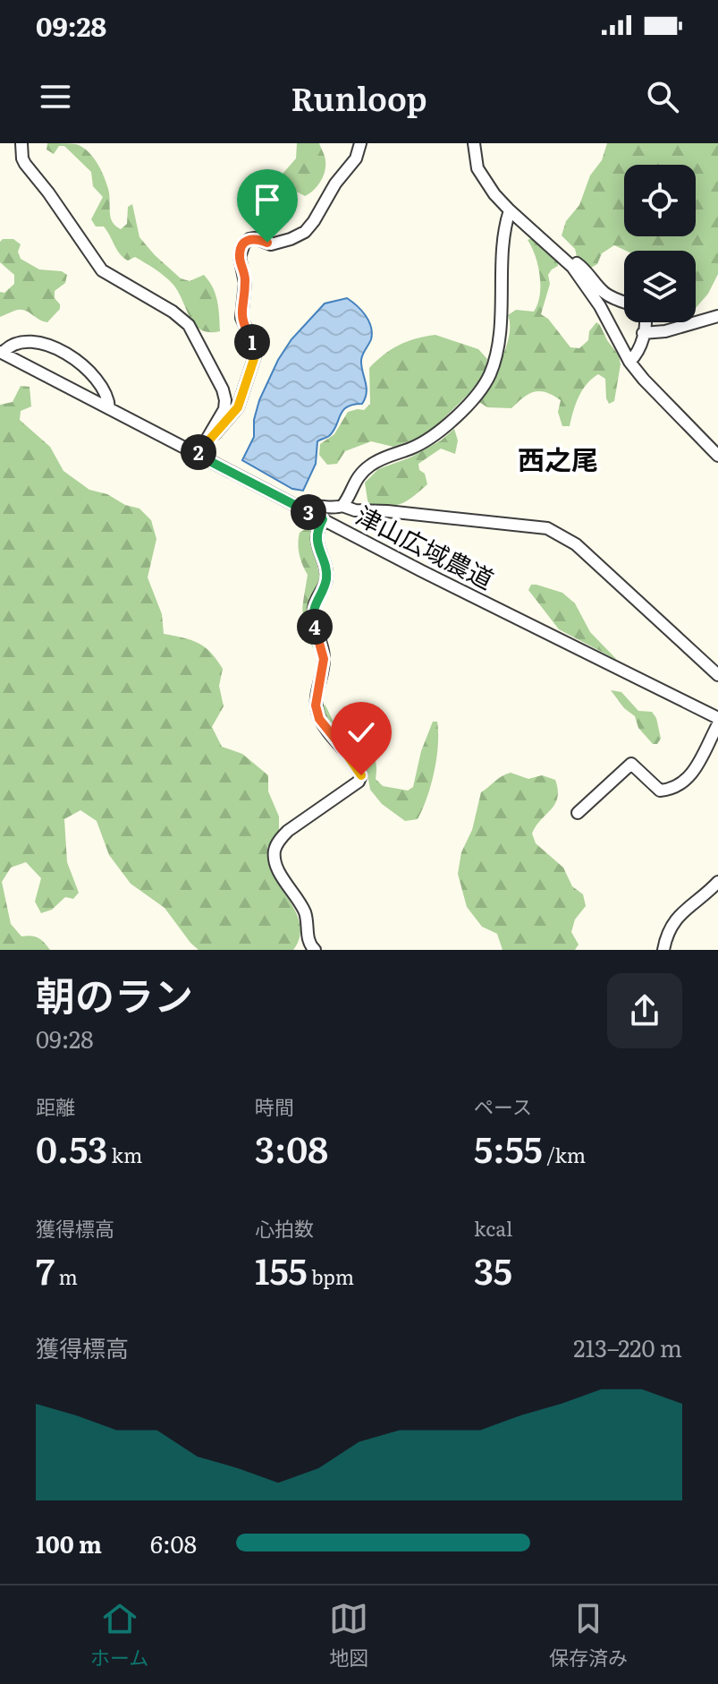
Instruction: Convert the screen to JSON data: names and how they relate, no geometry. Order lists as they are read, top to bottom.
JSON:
{
  "streets": {
    "street": ["津山広域農道"]
  },
  "districts": ["西之尾"],
  "page": {
    "status": "09:28",
    "header": "Runloop",
    "pins": [
      "1",
      "2",
      "3",
      "4"
    ],
    "heading": ["朝のラン", "09:28"],
    "stats": [
      ["距離", "0.53 km"],
      ["時間", "3:08"],
      ["ペース", "5:55 /km"],
      ["獲得標高", "7 m"],
      ["心拍数", "155 bpm"],
      ["kcal", "35"]
    ],
    "chart": ["獲得標高", "213–220 m"],
    "list": [
      {
        "name": "100 m",
        "note": "6:08"
      }
    ],
    "tabs": ["ホーム", "地図", "保存済み"]
  }
}
